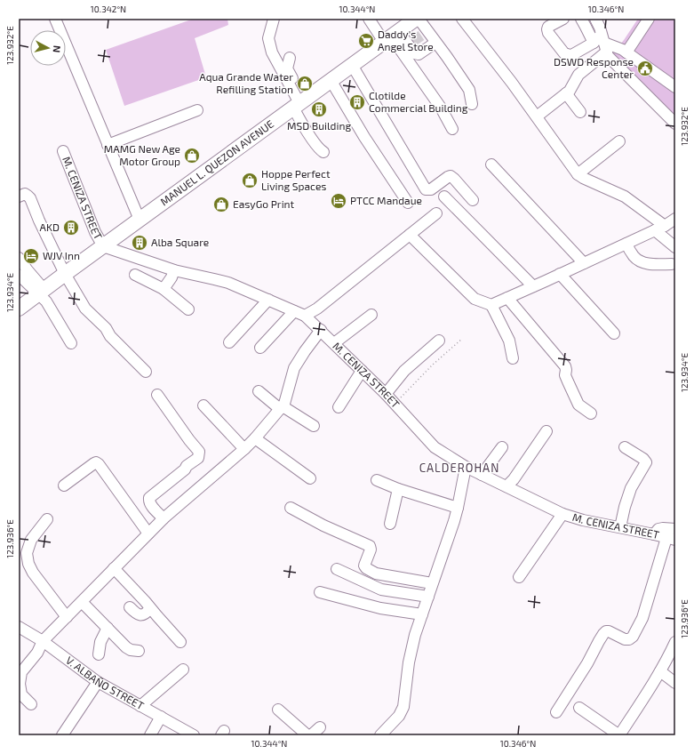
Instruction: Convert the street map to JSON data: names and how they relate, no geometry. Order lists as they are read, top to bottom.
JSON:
{
  "streets": {
    "main road": ["MANUEL L. QUEZON AVENUE"],
    "street": ["M. CENIZA STREET", "V. ALBAÑO STREET"]
  },
  "crossings": [
    ["MANUEL L. QUEZON AVENUE", "M. CENIZA STREET"]
  ],
  "districts": ["CALDEROHAN"],
  "places": {
    "supermarket": ["Daddy's Angel Store"],
    "public building": ["DSWD Response Center"],
    "shop": [
      "Aqua Grande Water Refilling Station",
      "MAMG New Age Motor Group",
      "Hoppe Perfect Living Spaces",
      "EasyGo Print"
    ],
    "building": [
      "Clotilde Commercial Building",
      "MSD Building",
      "AKD",
      "Alba Square"
    ],
    "hotel": ["PTCC Mandaue", "WJV Inn"]
  },
  "north": "right",
  "coordinates": [
    "10.342°N",
    "10.344°N",
    "10.346°N",
    "123.932°E",
    "123.934°E",
    "123.936°E"
  ]
}
